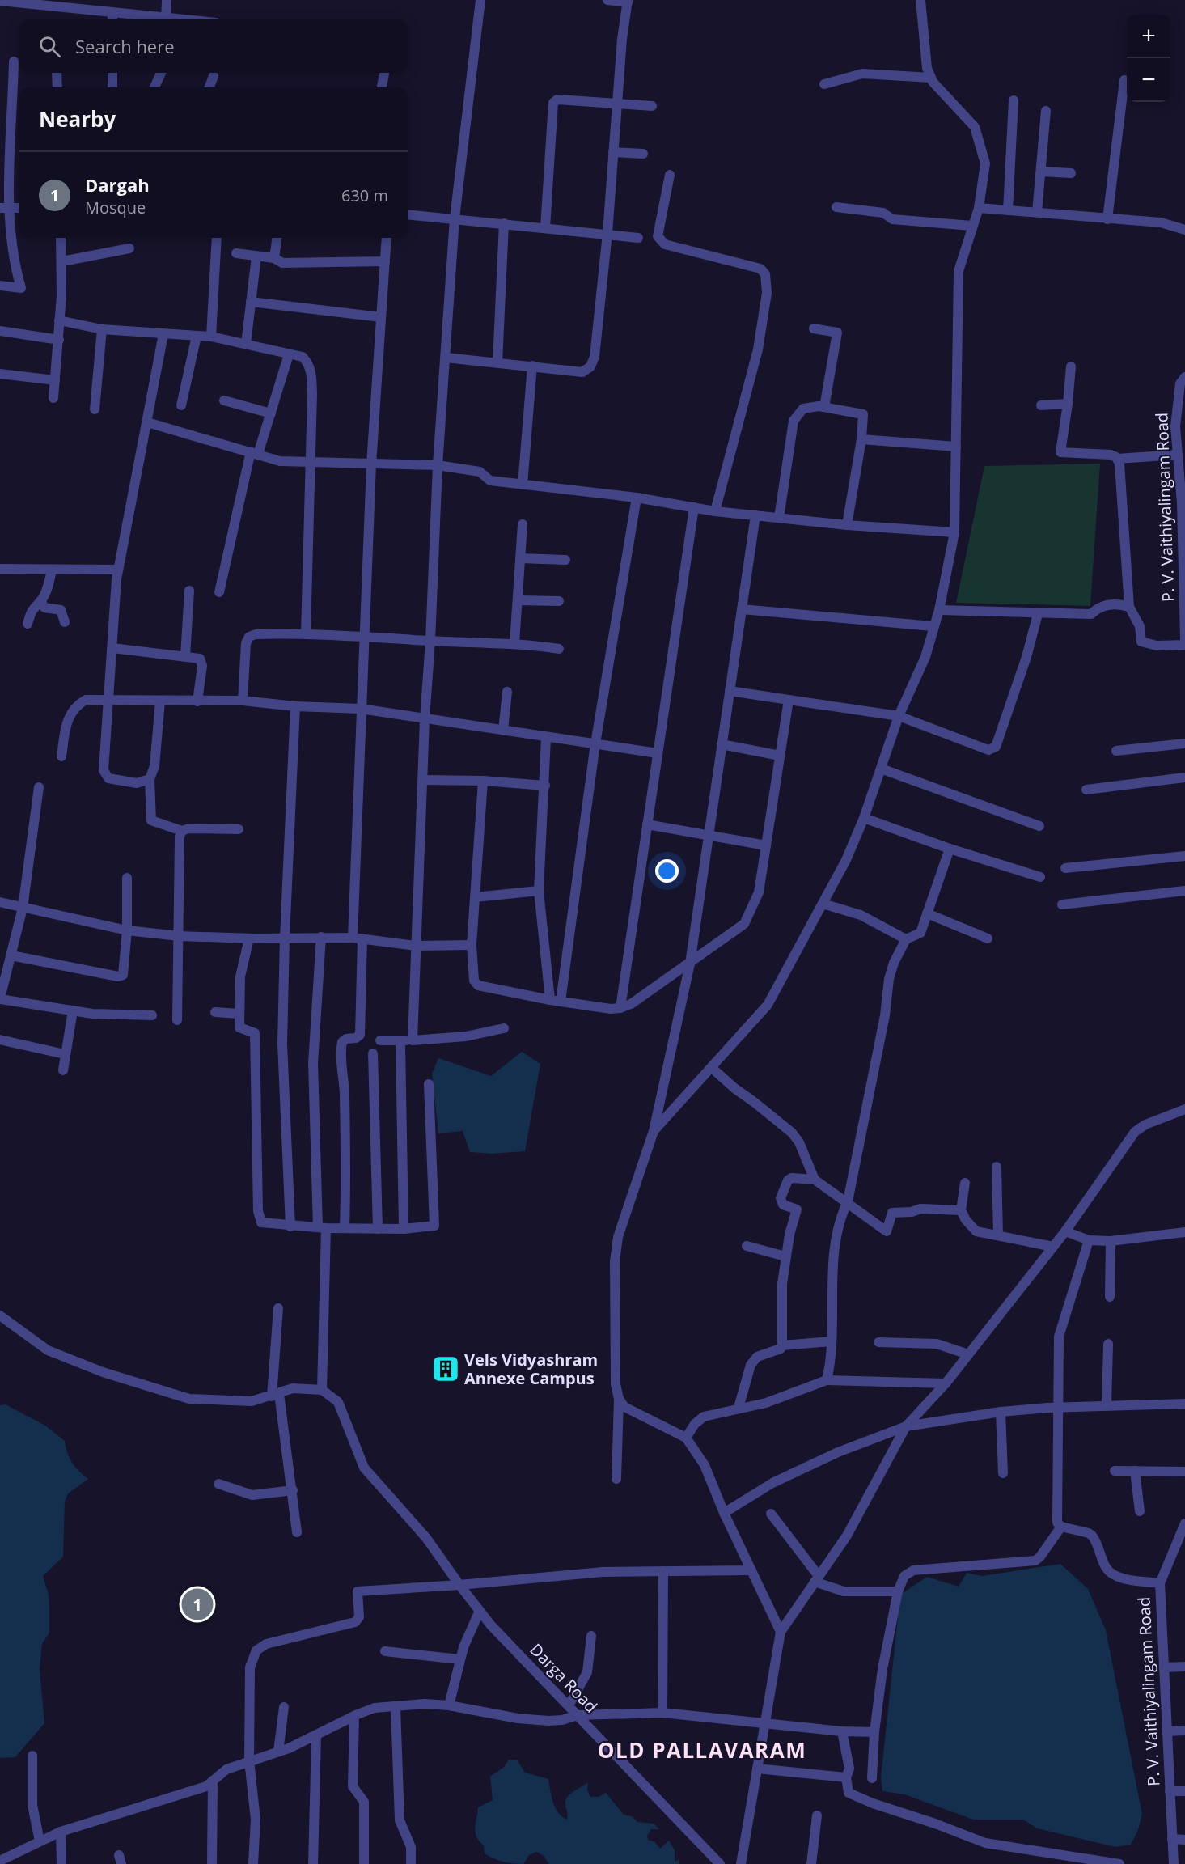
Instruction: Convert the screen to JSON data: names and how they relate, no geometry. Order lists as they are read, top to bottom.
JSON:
{
  "streets": {
    "street": ["P. V. Vaithiyalingam Road", "Darga Road"]
  },
  "districts": ["OLD PALLAVARAM"],
  "places": {
    "building": ["Vels Vidyashram Annexe Campus"]
  },
  "page": {
    "map_buttons": ["+", "−"],
    "search": "Search here",
    "heading": "Nearby",
    "list": [
      {
        "mark": "1",
        "name": "Dargah",
        "note": "Mosque",
        "value": "630 m"
      }
    ],
    "pins": "1"
  }
}
